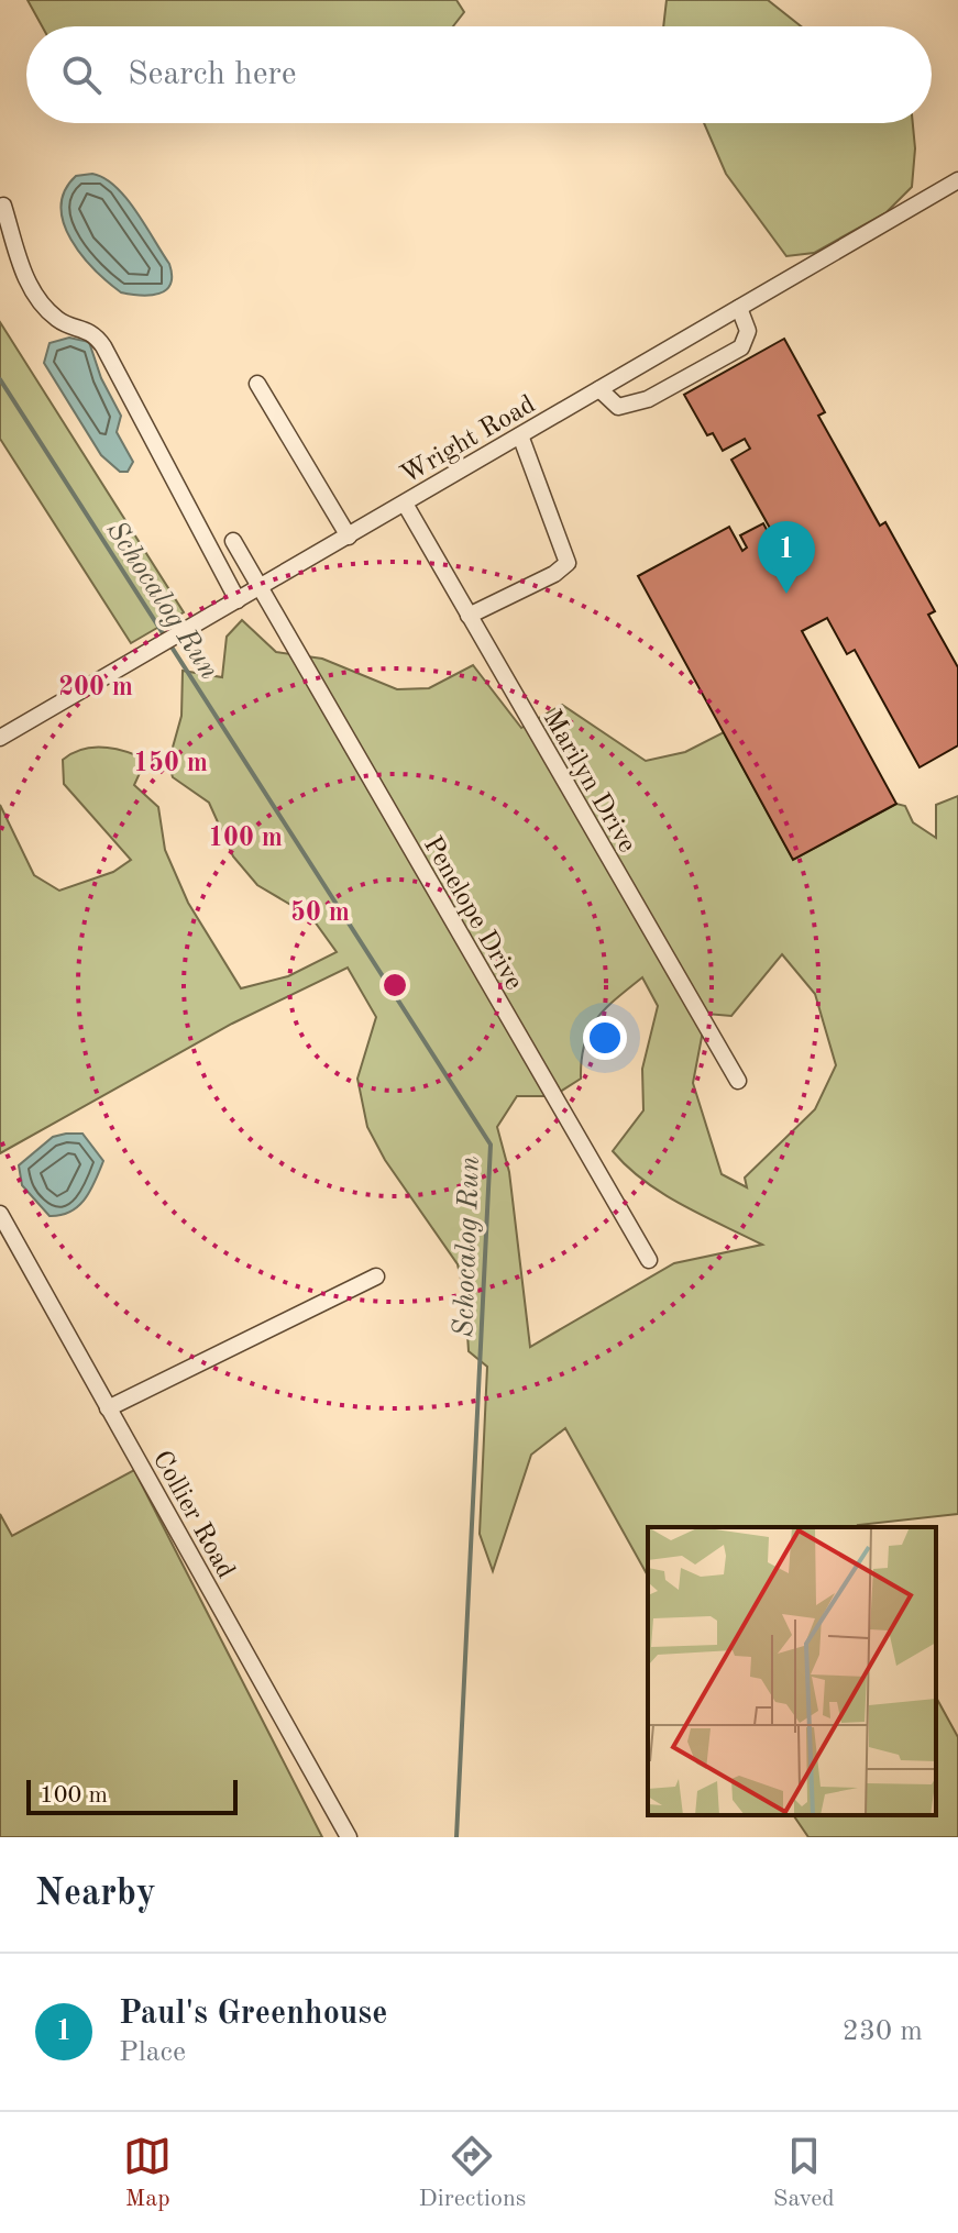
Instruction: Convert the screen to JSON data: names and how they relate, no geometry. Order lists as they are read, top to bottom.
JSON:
{
  "streets": {
    "street": [
      "Wright Road",
      "Marilyn Drive",
      "Penelope Drive",
      "Collier Road"
    ]
  },
  "crossings": [
    ["Wright Road", "Marilyn Drive"],
    ["Wright Road", "Penelope Drive"]
  ],
  "water": ["Schocalog Run"],
  "scale_bar": "100 m",
  "page": {
    "search": "Search here",
    "pins": "1",
    "scale": "100 m",
    "heading": "Nearby",
    "list": [
      {
        "mark": "1",
        "name": "Paul's Greenhouse",
        "note": "Place",
        "value": "230 m"
      }
    ],
    "nav": ["Map", "Directions", "Saved"]
  },
  "rings": [
    "200 m",
    "150 m",
    "100 m",
    "50 m"
  ]
}
